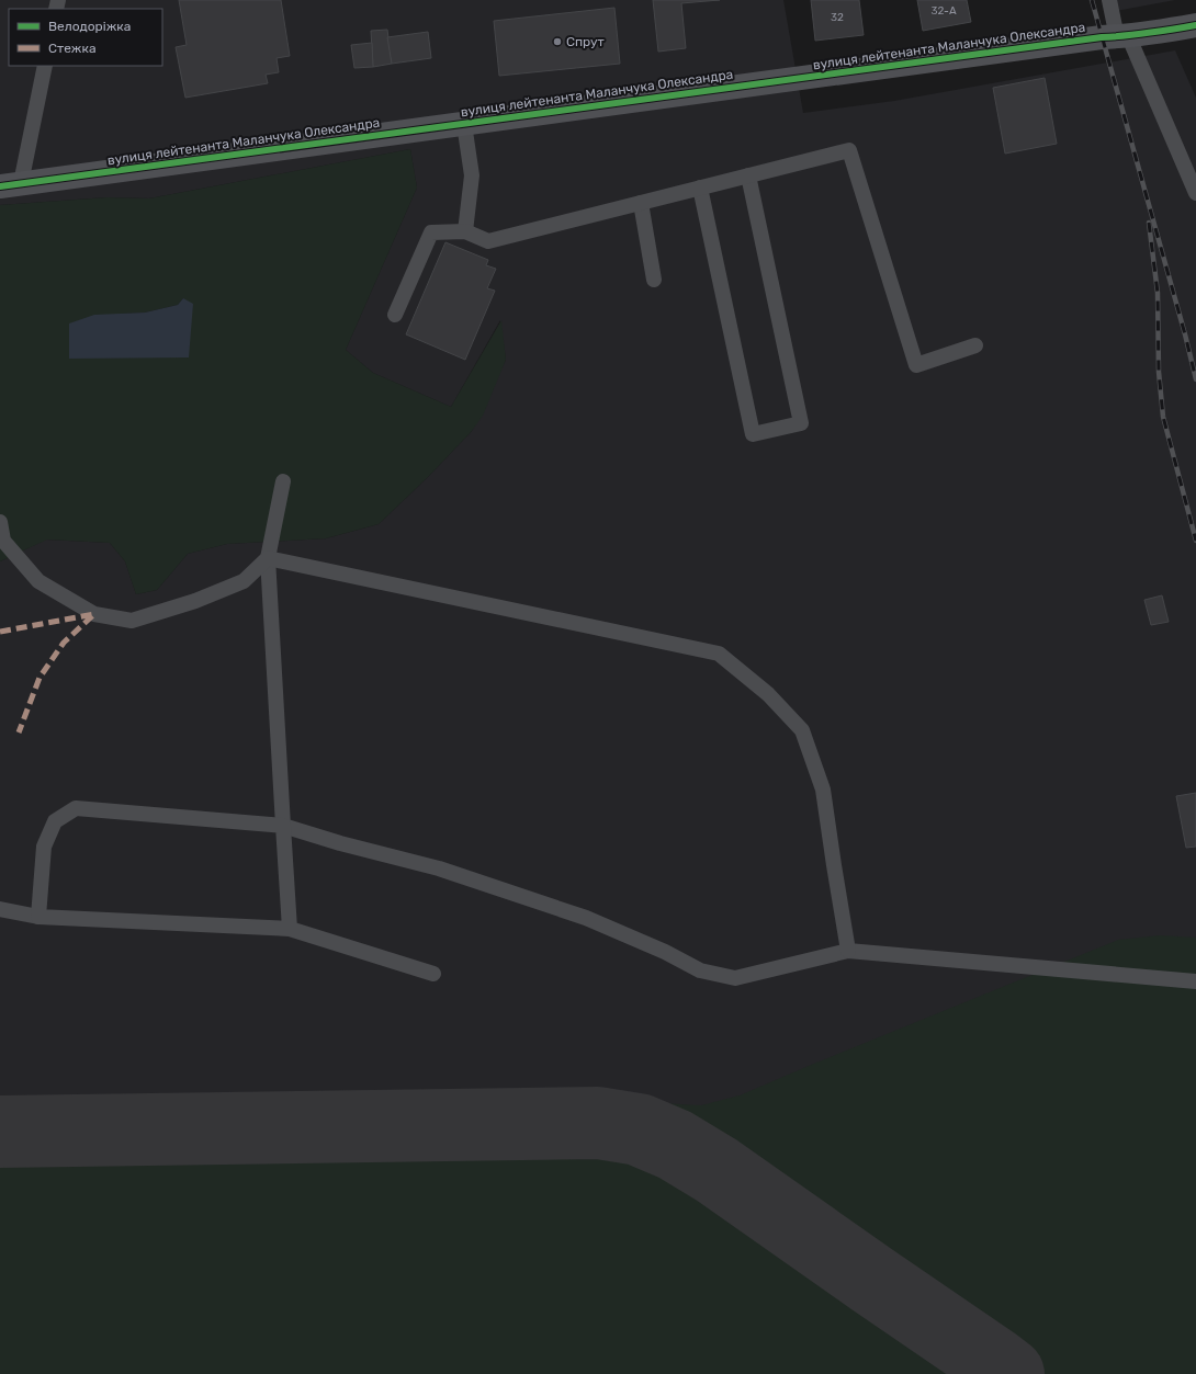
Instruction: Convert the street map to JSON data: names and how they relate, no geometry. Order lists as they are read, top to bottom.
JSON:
{
  "streets": {
    "street": ["вулиця лейтенанта Маланчука Олександра"]
  },
  "places": ["Спрут"],
  "house_numbers": ["32-А", "32"],
  "legend": ["Велодоріжка", "Стежка"]
}
